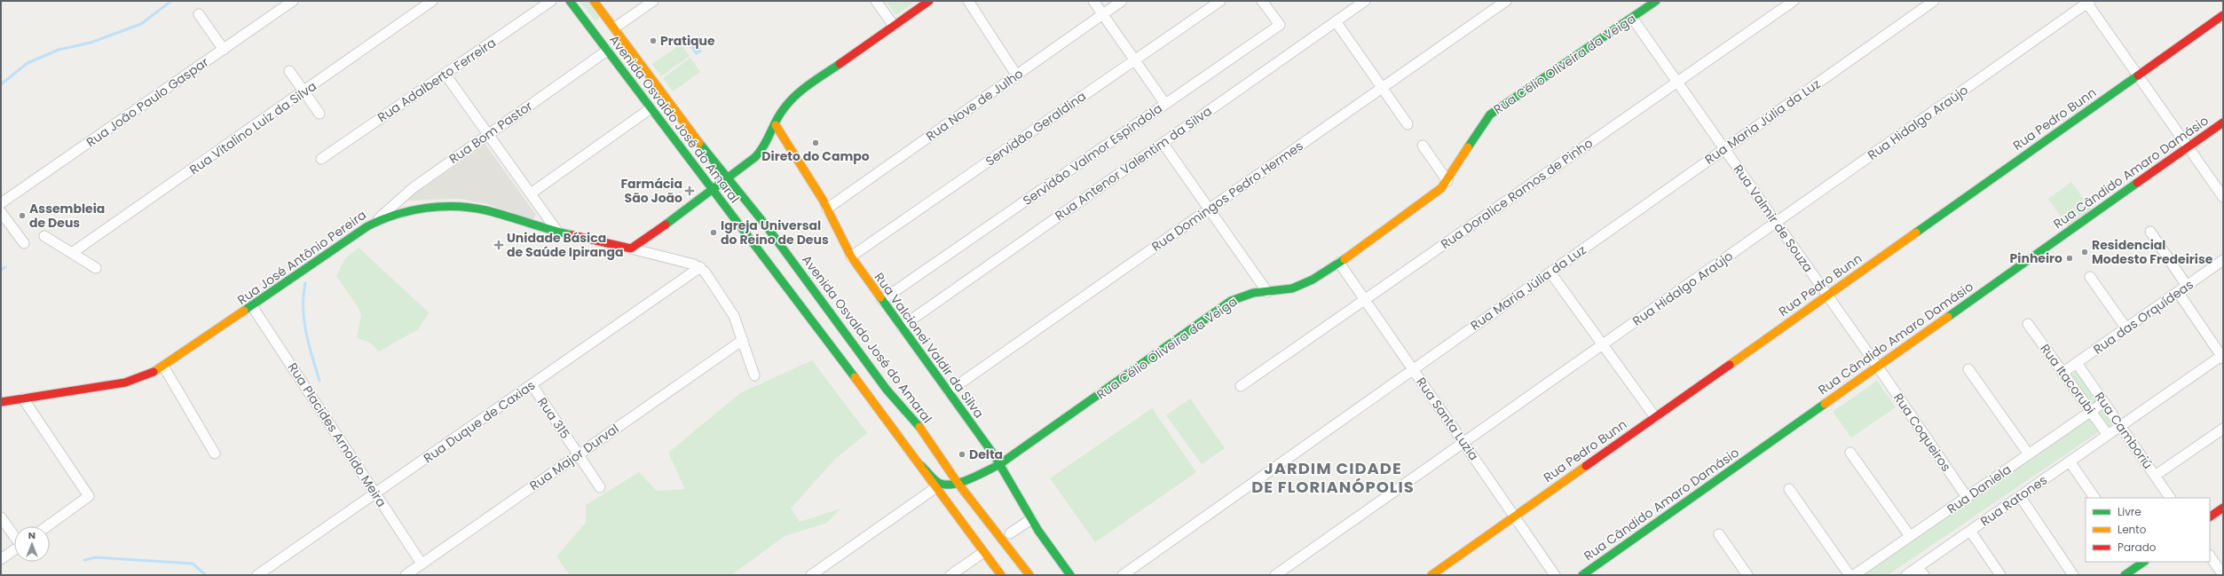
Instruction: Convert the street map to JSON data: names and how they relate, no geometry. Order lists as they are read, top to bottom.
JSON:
{
  "streets": {
    "main road": [
      "Rua Célio Oliveira da Veiga",
      "Avenida Osvaldo José do Amaral",
      "Rua Pedro Bunn",
      "Rua Cândido Amaro Damásio",
      "Rua José Antônio Pereira",
      "Rua Valcionei Valdir da Silva"
    ],
    "street": [
      "Rua Adalberto Ferreira",
      "Rua João Paulo Gaspar",
      "Rua Nove de Julho",
      "Rua Maria Júlia da Luz",
      "Rua Hidalgo Araújo",
      "Rua Vitalino Luiz da Silva",
      "Servidão Geraldina",
      "Rua Bom Pastor",
      "Servidão Valmor Espíndola",
      "Rua Antenor Valentim da Silva",
      "Rua Doralice Ramos de Pinho",
      "Rua Domingos Pedro Hermes",
      "Rua Valmir de Souza",
      "Rua das Orquídeas",
      "Rua Itacorubi",
      "Rua 315",
      "Rua Santa Luzia",
      "Rua Duque de Caxias",
      "Rua Camboriú",
      "Rua Coqueiros",
      "Rua Placides Arnoldo Meira",
      "Rua Major Durval",
      "Rua Daniela",
      "Rua Ratones"
    ]
  },
  "crossings": [
    ["Rua Célio Oliveira da Veiga", "Avenida Osvaldo José do Amaral"],
    ["Rua Célio Oliveira da Veiga", "Rua Valmir de Souza"],
    ["Rua Célio Oliveira da Veiga", "Rua Valcionei Valdir da Silva"],
    ["Rua Célio Oliveira da Veiga", "Rua Santa Luzia"],
    ["Rua Nove de Julho", "Rua Valcionei Valdir da Silva"],
    ["Avenida Osvaldo José do Amaral", "Rua Bom Pastor"],
    ["Rua Pedro Bunn", "Rua Valmir de Souza"],
    ["Rua Pedro Bunn", "Rua Santa Luzia"],
    ["Rua Maria Júlia da Luz", "Rua Valmir de Souza"],
    ["Rua Maria Júlia da Luz", "Rua Santa Luzia"],
    ["Rua Hidalgo Araújo", "Rua Valmir de Souza"],
    ["Rua Hidalgo Araújo", "Rua Santa Luzia"],
    ["Servidão Geraldina", "Rua Valcionei Valdir da Silva"],
    ["Rua Bom Pastor", "Rua José Antônio Pereira"],
    ["Servidão Valmor Espíndola", "Rua Valcionei Valdir da Silva"],
    ["Rua Antenor Valentim da Silva", "Rua Valcionei Valdir da Silva"],
    ["Rua Cândido Amaro Damásio", "Rua Valmir de Souza"],
    ["Rua Cândido Amaro Damásio", "Rua Coqueiros"],
    ["Rua Doralice Ramos de Pinho", "Rua Valmir de Souza"],
    ["Rua Doralice Ramos de Pinho", "Rua Santa Luzia"],
    ["Rua Domingos Pedro Hermes", "Rua Valcionei Valdir da Silva"],
    ["Rua Valmir de Souza", "Rua Coqueiros"],
    ["Rua José Antônio Pereira", "Rua Placides Arnoldo Meira"],
    ["Rua das Orquídeas", "Rua Itacorubi"],
    ["Rua das Orquídeas", "Rua Camboriú"],
    ["Rua Itacorubi", "Rua Daniela"],
    ["Rua Itacorubi", "Rua Ratones"],
    ["Rua 315", "Rua Duque de Caxias"],
    ["Rua 315", "Rua Major Durval"],
    ["Rua Duque de Caxias", "Rua Placides Arnoldo Meira"],
    ["Rua Camboriú", "Rua Daniela"],
    ["Rua Camboriú", "Rua Ratones"],
    ["Rua Coqueiros", "Rua Daniela"],
    ["Rua Placides Arnoldo Meira", "Rua Major Durval"]
  ],
  "districts": ["JARDIM CIDADE DE FLORIANÓPOLIS"],
  "places": {
    "other": [
      "Pratique",
      "Direto do Campo",
      "Assembleia de Deus",
      "Igreja Universal do Reino de Deus",
      "Residencial Modesto Fredeirise",
      "Pinheiro",
      "Delta"
    ],
    "health": ["Farmácia São João", "Unidade Básica de Saúde Ipiranga"]
  },
  "legend": ["Livre", "Lento", "Parado"],
  "north": "top"
}
